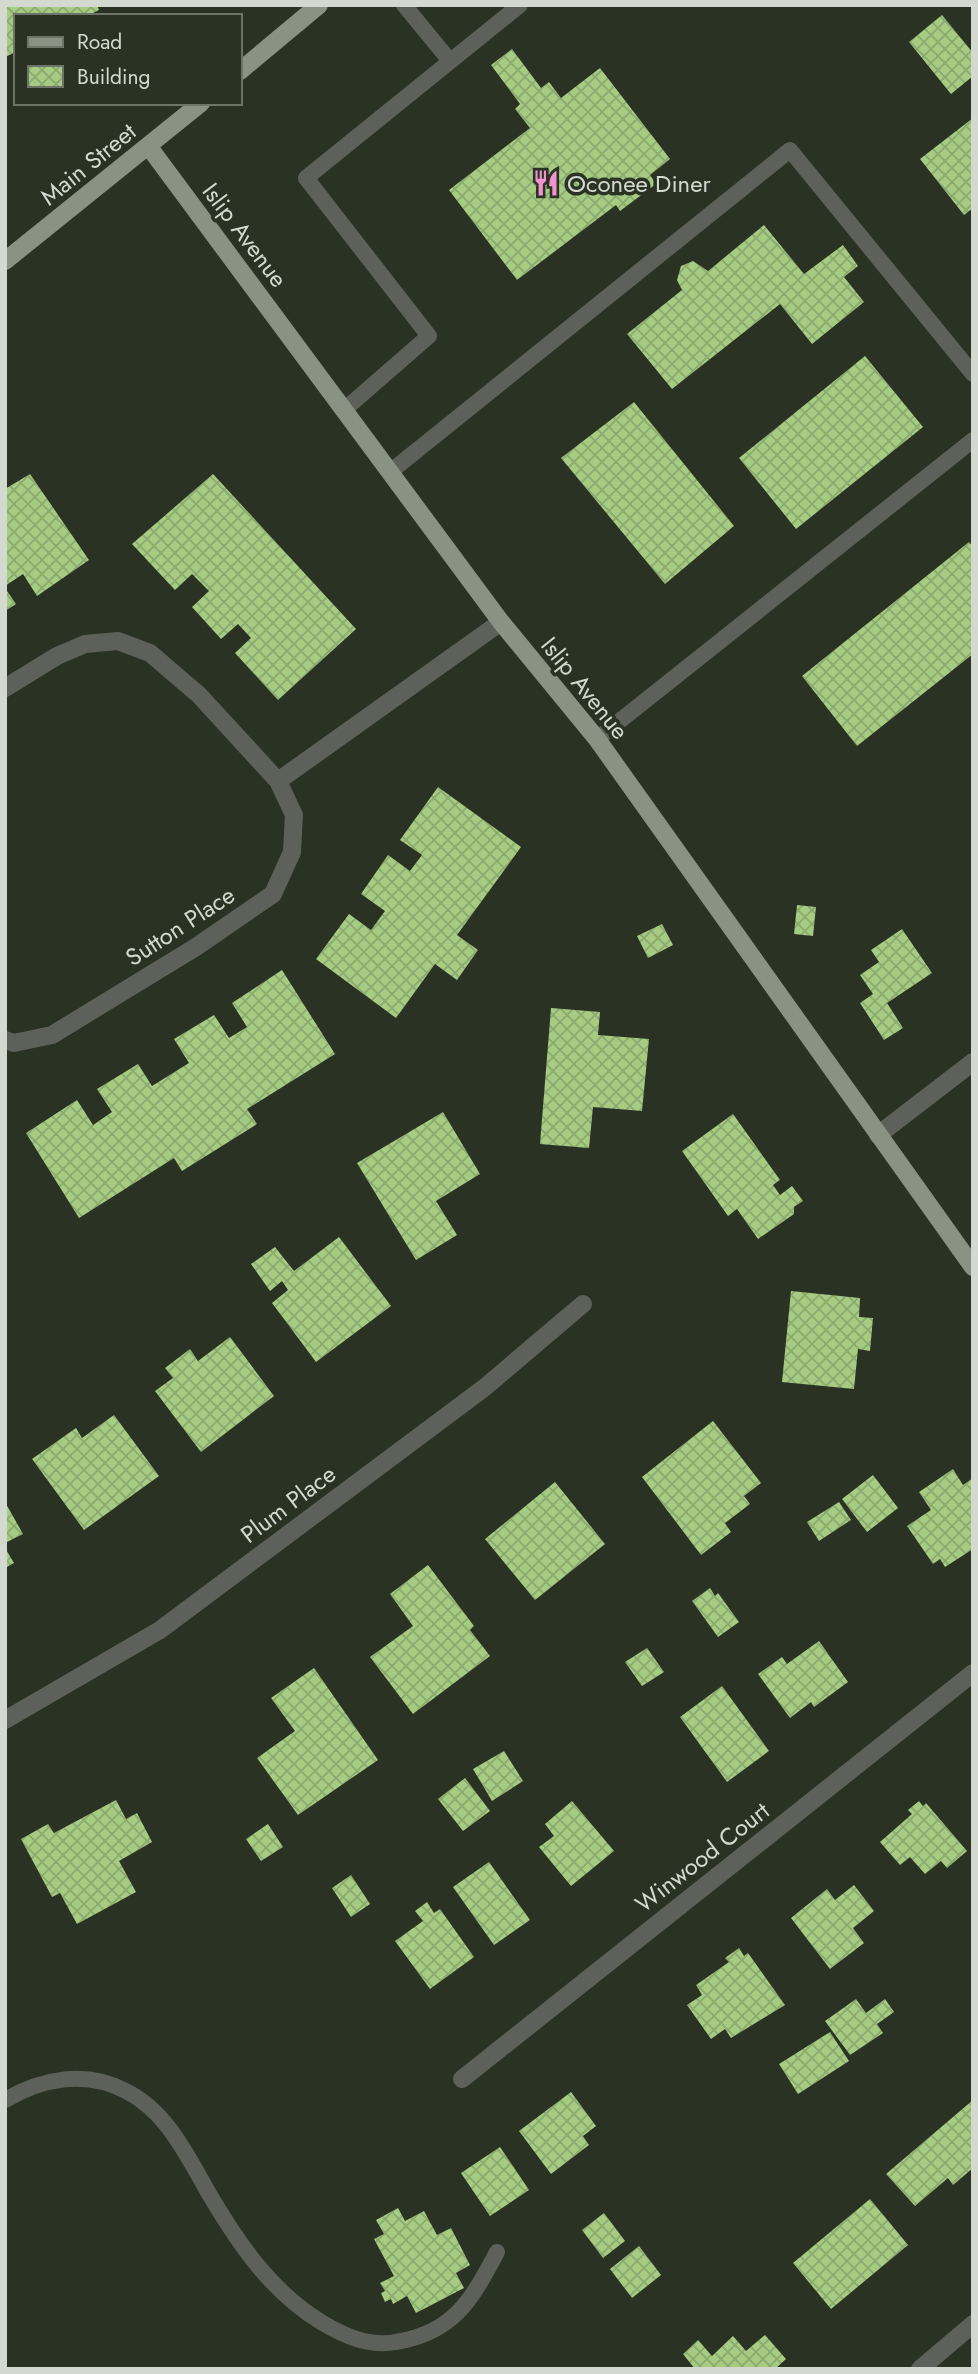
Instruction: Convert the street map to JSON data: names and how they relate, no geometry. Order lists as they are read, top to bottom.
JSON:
{
  "streets": {
    "main road": ["Main Street", "Islip Avenue"],
    "street": ["Sutton Place", "Plum Place", "Winwood Court"]
  },
  "crossings": [
    ["Main Street", "Islip Avenue"]
  ],
  "places": {
    "restaurant": ["Oconee Diner"]
  },
  "legend": ["Road", "Building"]
}
